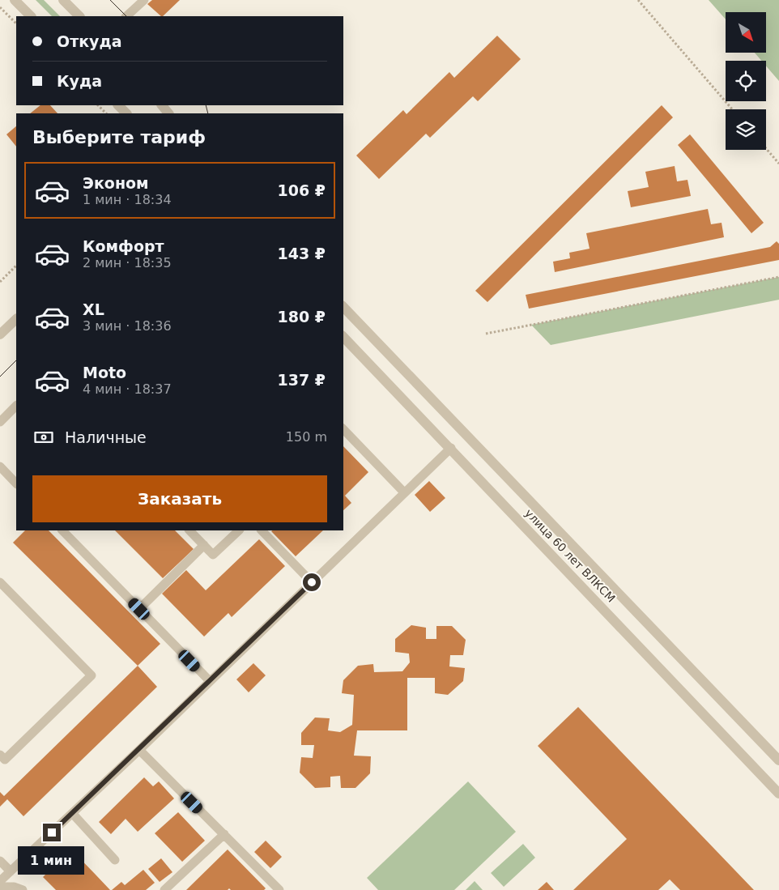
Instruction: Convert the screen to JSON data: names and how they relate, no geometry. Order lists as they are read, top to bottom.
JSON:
{
  "streets": {
    "street": ["улица 60 лет ВЛКСМ"]
  },
  "north": "bottom right",
  "page": {
    "banner": ["Откуда", "Куда"],
    "heading": "Выберите тариф",
    "list": [
      {
        "name": "Эконом",
        "note": "1 мин · 18:34",
        "value": "106 ₽"
      },
      {
        "name": "Комфорт",
        "note": "2 мин · 18:35",
        "value": "143 ₽"
      },
      {
        "name": "XL",
        "note": "3 мин · 18:36",
        "value": "180 ₽"
      },
      {
        "name": "Moto",
        "note": "4 мин · 18:37",
        "value": "137 ₽"
      }
    ],
    "pay": ["Наличные", "150 m"],
    "buttons": "Заказать",
    "bubble": "1 мин"
  }
}
